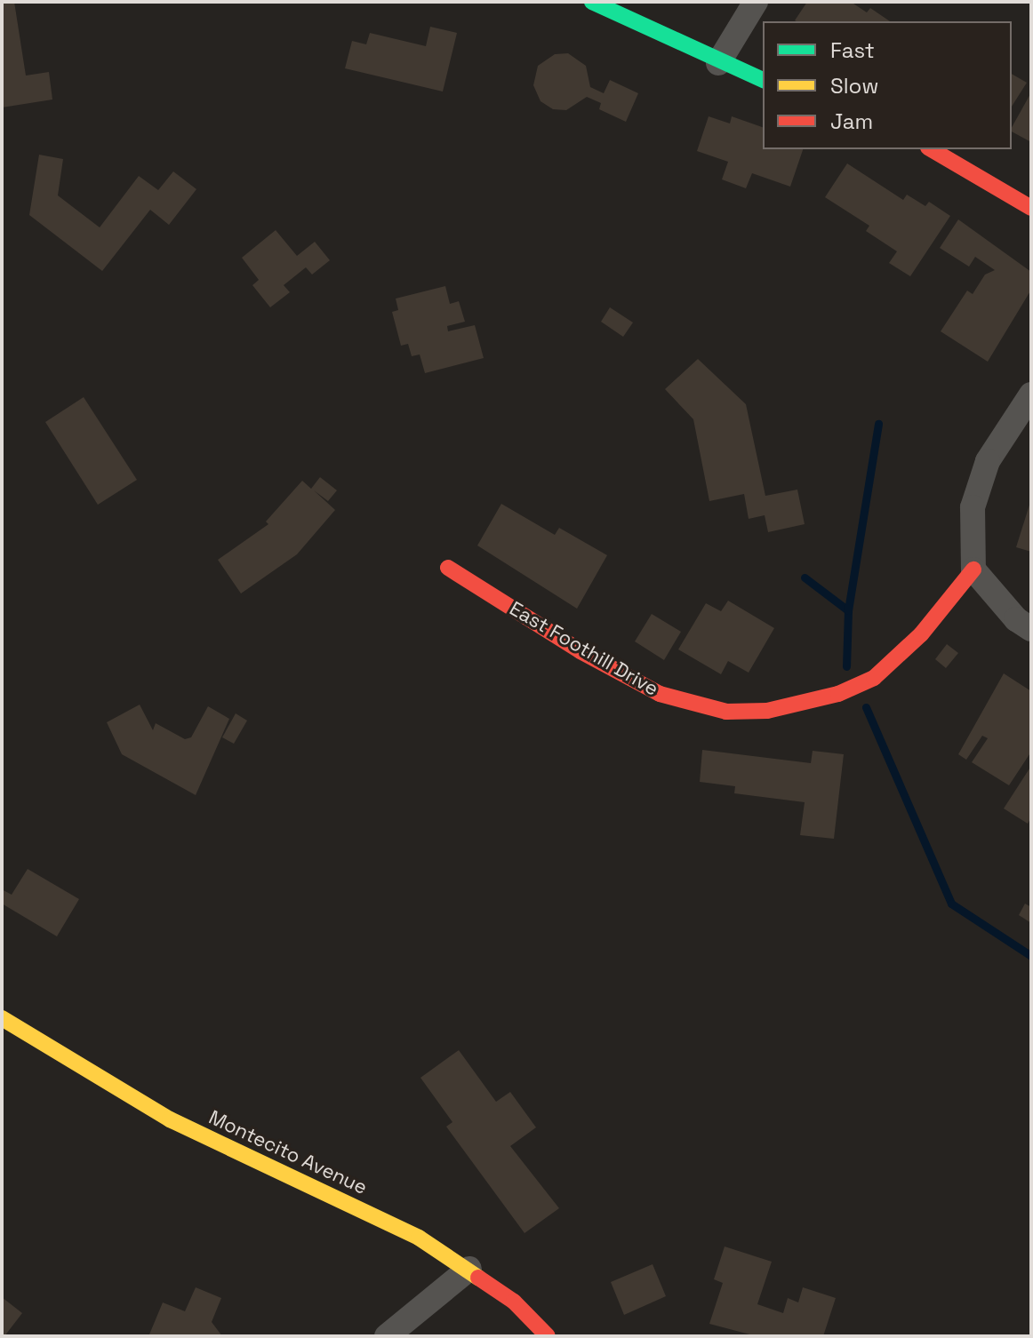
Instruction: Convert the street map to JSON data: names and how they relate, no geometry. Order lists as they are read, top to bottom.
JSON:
{
  "streets": {
    "street": ["East Foothill Drive", "Montecito Avenue"]
  },
  "legend": ["Fast", "Slow", "Jam"]
}
